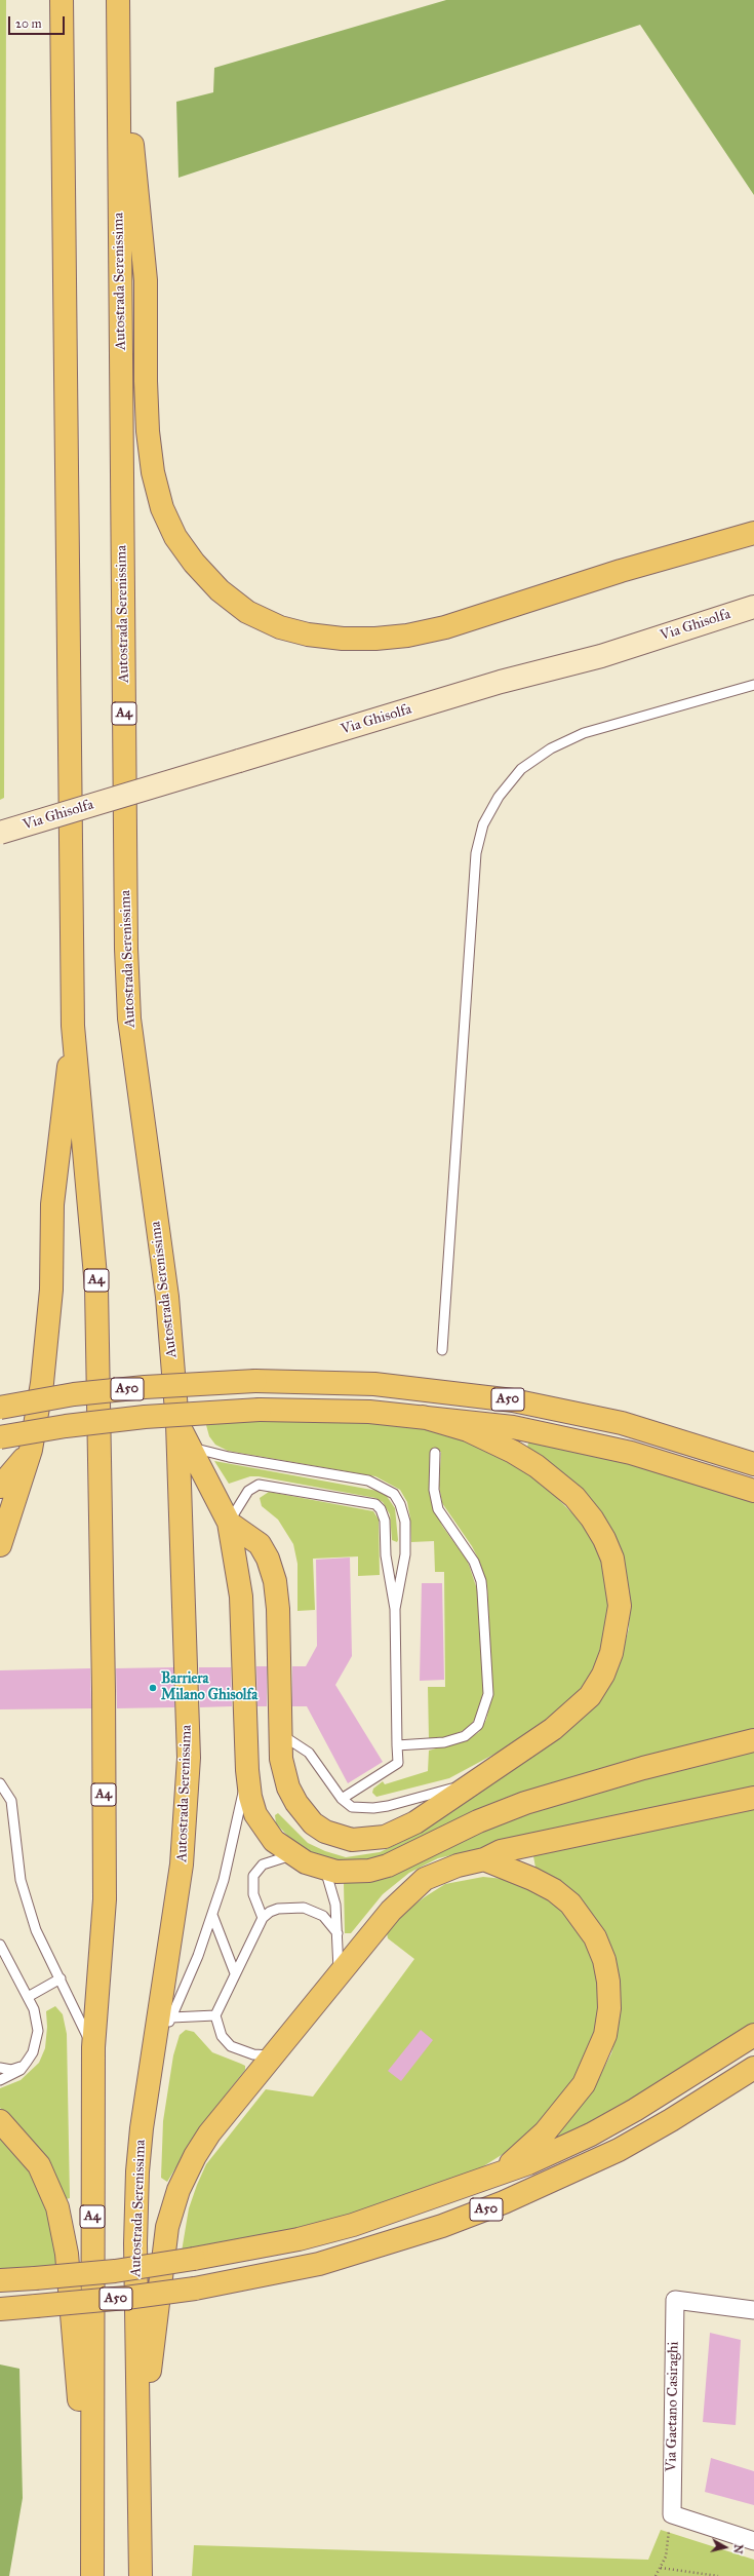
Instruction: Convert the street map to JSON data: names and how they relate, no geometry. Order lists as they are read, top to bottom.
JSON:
{
  "streets": {
    "highway": ["Autostrada Serenissima", "A4", "A50"],
    "street": ["Via Ghisolfa", "Via Gaetano Casiraghi"]
  },
  "places": ["Barriera Milano Ghisolfa"],
  "scale_bar": "20 m",
  "north": "right"
}
